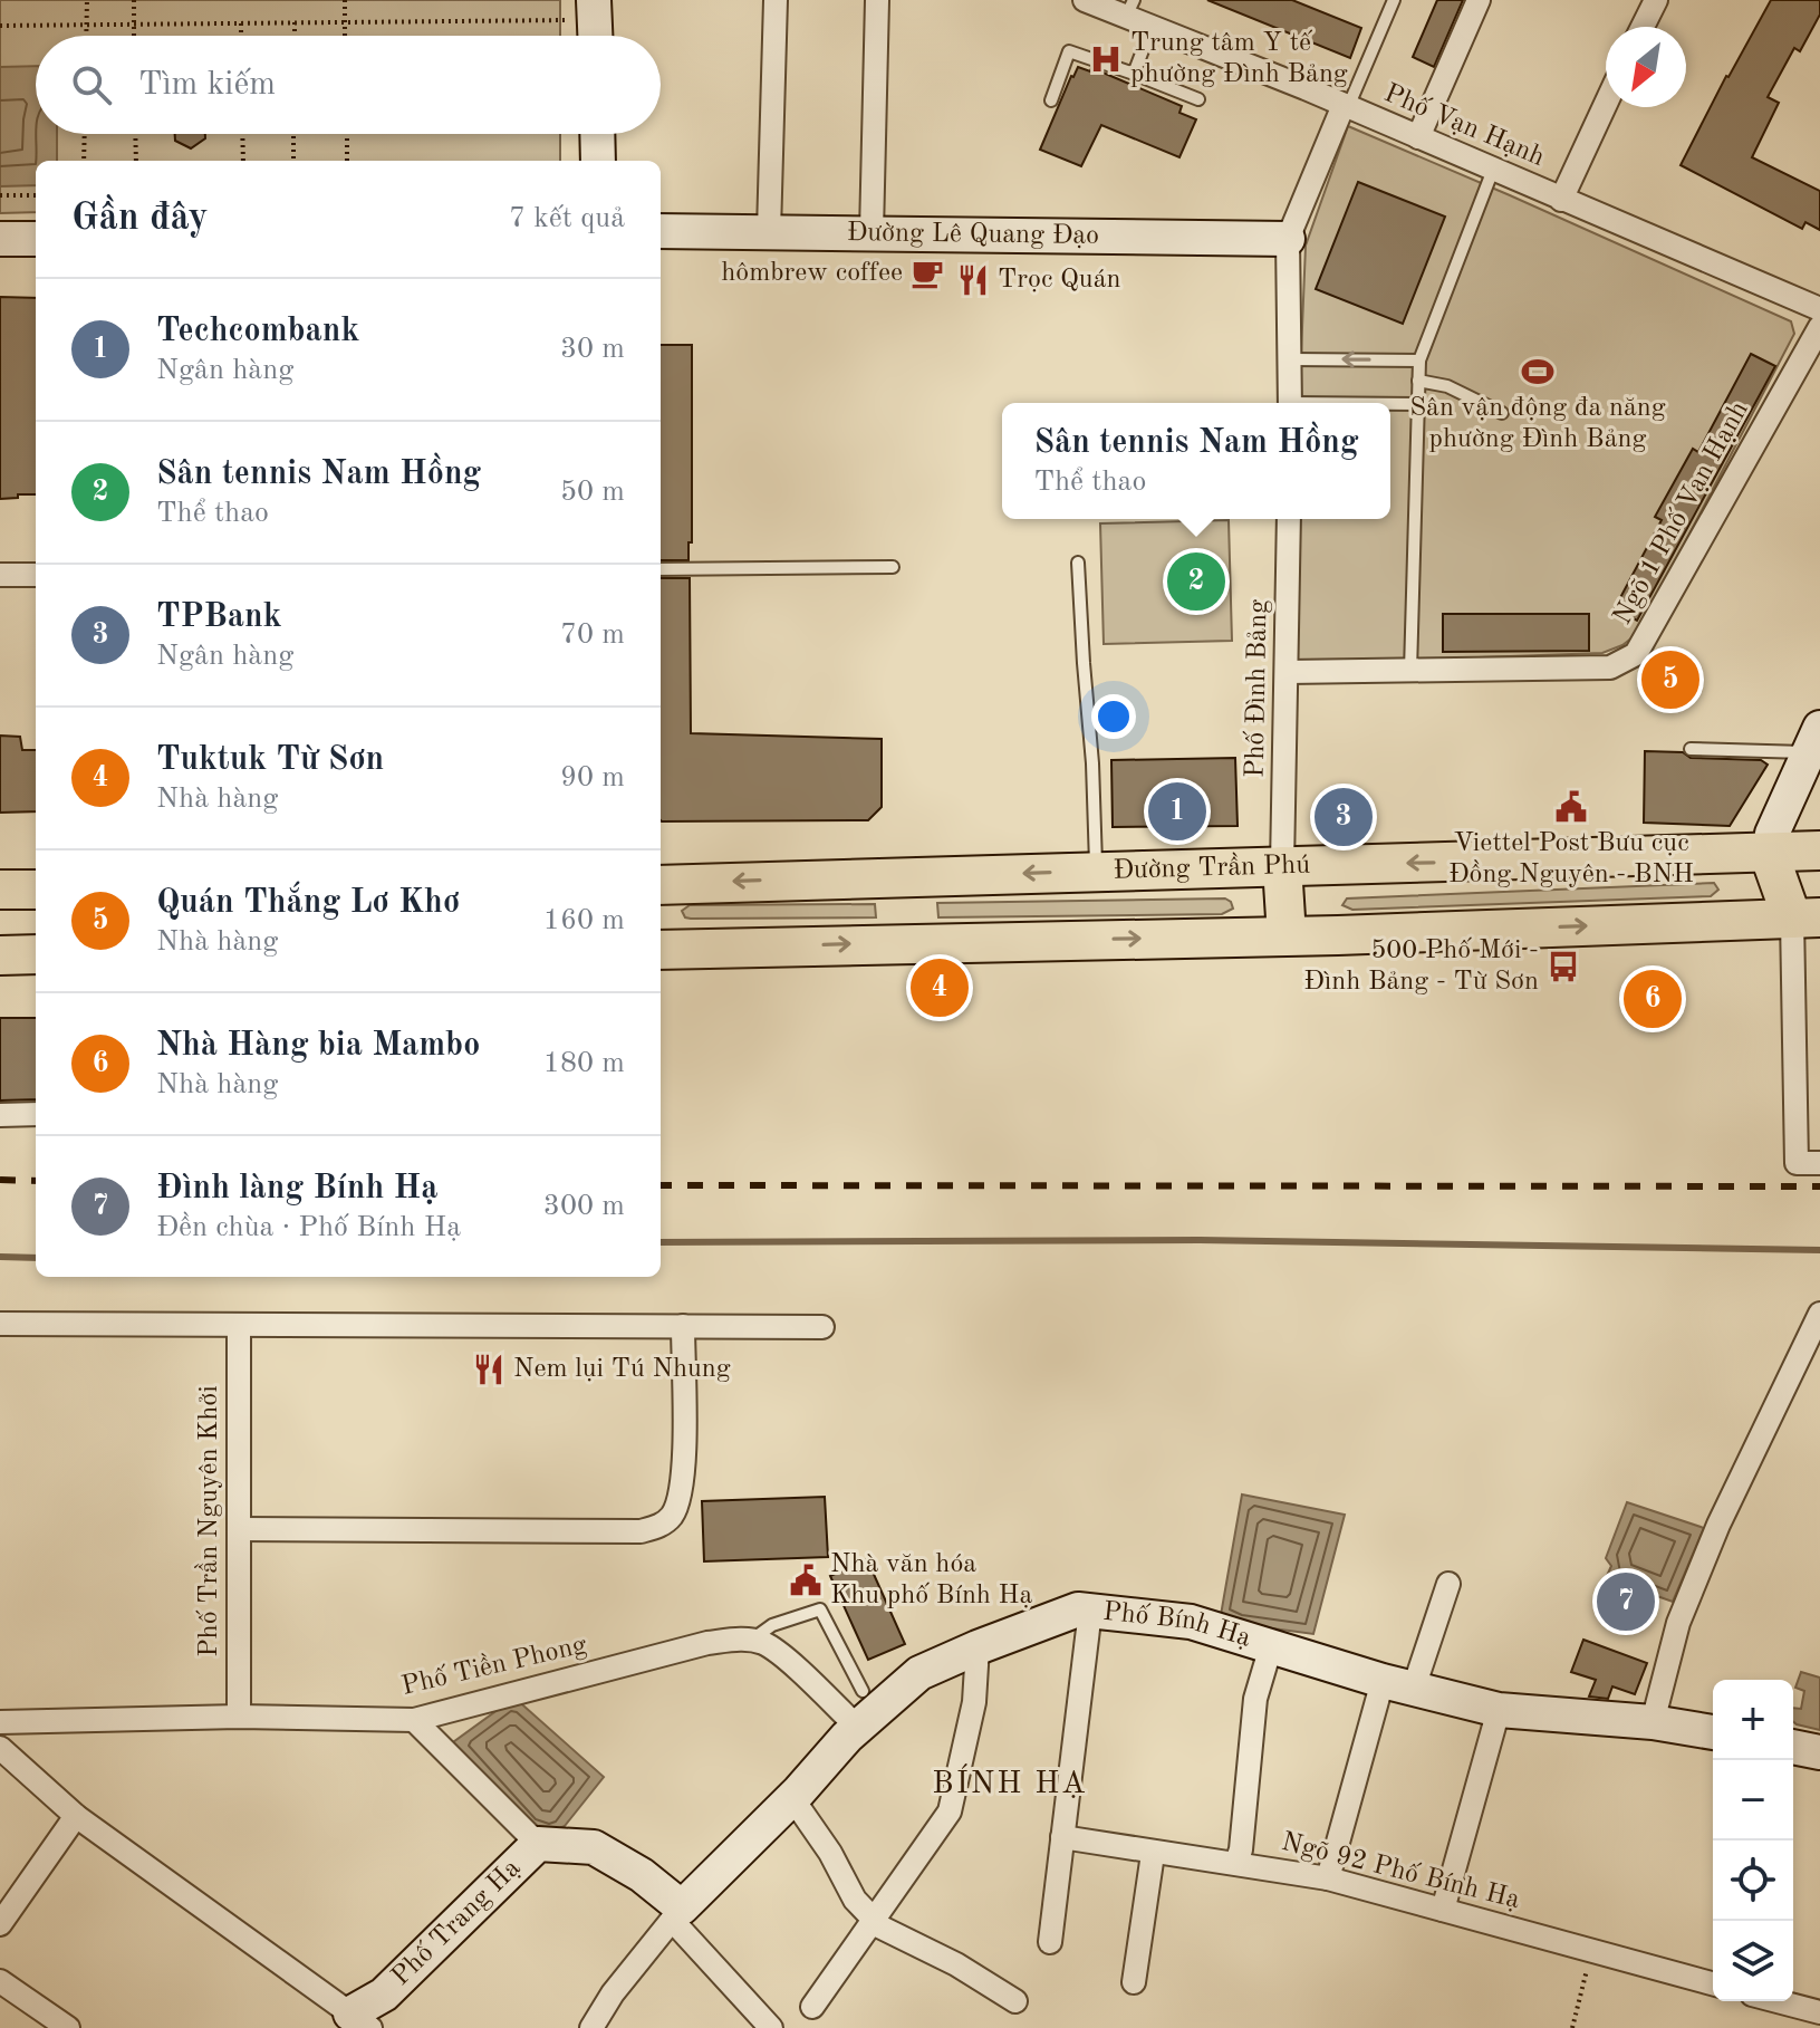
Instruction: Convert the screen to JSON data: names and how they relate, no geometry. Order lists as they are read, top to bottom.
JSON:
{
  "streets": {
    "main road": ["Đường Trần Phú"],
    "street": [
      "Phố Vạn Hạnh",
      "Đường Lê Quang Đạo",
      "Ngõ 1 Phố Vạn Hạnh",
      "Phố Đình Bảng",
      "Phố Trần Nguyên Khởi",
      "Phố Bính Hạ",
      "Phố Tiền Phong",
      "Ngõ 92 Phố Bính Hạ",
      "Phố Trang Hạ"
    ]
  },
  "crossings": [
    ["Ngõ 1 Phố Vạn Hạnh", "Phố Đình Bảng"],
    ["Phố Đình Bảng", "Đường Trần Phú"],
    ["Phố Trần Nguyên Khởi", "Phố Tiền Phong"]
  ],
  "districts": ["BÍNH HẠ"],
  "places": {
    "hospital": ["Trung tâm Y tế phường Đình Bảng"],
    "cafe": ["hômbrew coffee"],
    "restaurant": ["Trọc Quán", "Nem lụi Tú Nhung"],
    "sports": ["Sân vận động đa năng phường Đình Bảng"],
    "public building": ["Viettel Post Bưu cục Đồng Nguyên - BNH", "Nhà văn hóa Khu phố Bính Hạ"],
    "bus stop": ["500 Phố Mới - Đình Bảng - Từ Sơn"]
  },
  "north": "bottom left",
  "page": {
    "search": "Tìm kiếm",
    "heading": ["Gần đây", "7 kết quả"],
    "list": [
      {
        "mark": "1",
        "name": "Techcombank",
        "note": "Ngân hàng",
        "value": "30 m"
      },
      {
        "mark": "2",
        "name": "Sân tennis Nam Hồng",
        "note": "Thể thao",
        "value": "50 m"
      },
      {
        "mark": "3",
        "name": "TPBank",
        "note": "Ngân hàng",
        "value": "70 m"
      },
      {
        "mark": "4",
        "name": "Tuktuk Từ Sơn",
        "note": "Nhà hàng",
        "value": "90 m"
      },
      {
        "mark": "5",
        "name": "Quán Thắng Lơ Khơ",
        "note": "Nhà hàng",
        "value": "160 m"
      },
      {
        "mark": "6",
        "name": "Nhà Hàng bia Mambo",
        "note": "Nhà hàng",
        "value": "180 m"
      },
      {
        "mark": "7",
        "name": "Đình làng Bính Hạ",
        "note": "Đền chùa · Phố Bính Hạ",
        "value": "300 m"
      }
    ],
    "popup": ["Sân tennis Nam Hồng", "Thể thao"],
    "pins": [
      "2",
      "5",
      "1",
      "3",
      "4",
      "6",
      "7"
    ],
    "map_buttons": ["+", "−"]
  }
}
